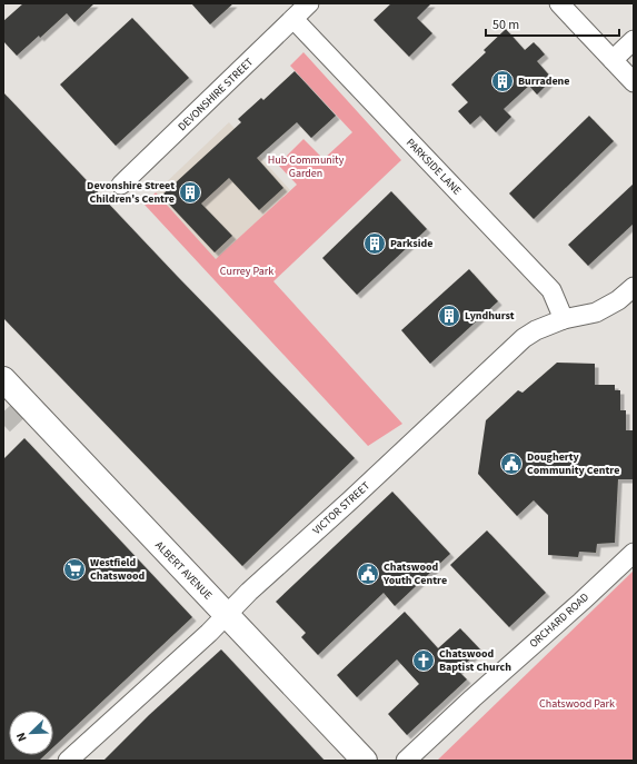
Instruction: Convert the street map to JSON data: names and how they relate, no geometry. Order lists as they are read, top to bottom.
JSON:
{
  "streets": {
    "main road": ["ALBERT AVENUE"],
    "street": [
      "DEVONSHIRE STREET",
      "PARKSIDE LANE",
      "VICTOR STREET",
      "ORCHARD ROAD"
    ]
  },
  "crossings": [
    ["DEVONSHIRE STREET", "PARKSIDE LANE"],
    ["PARKSIDE LANE", "VICTOR STREET"],
    ["VICTOR STREET", "ALBERT AVENUE"]
  ],
  "parks": ["Hub Community Garden", "Currey Park", "Chatswood Park"],
  "places": {
    "building": [
      "Burradene",
      "Devonshire Street Children's Centre",
      "Parkside",
      "Lyndhurst"
    ],
    "public building": ["Dougherty Community Centre", "Chatswood Youth Centre"],
    "supermarket": ["Westfield Chatswood"],
    "church": ["Chatswood Baptist Church"]
  },
  "scale_bar": "50 m",
  "north": "bottom left"
}
